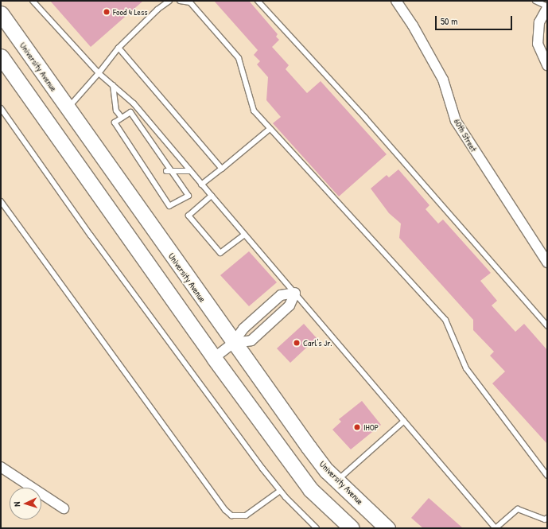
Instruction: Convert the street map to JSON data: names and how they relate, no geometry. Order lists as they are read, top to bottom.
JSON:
{
  "streets": {
    "main road": ["University Avenue"],
    "street": ["60th Street"]
  },
  "places": ["Food 4 Less", "Carl's Jr.", "IHOP"],
  "scale_bar": "50 m",
  "north": "left"
}
